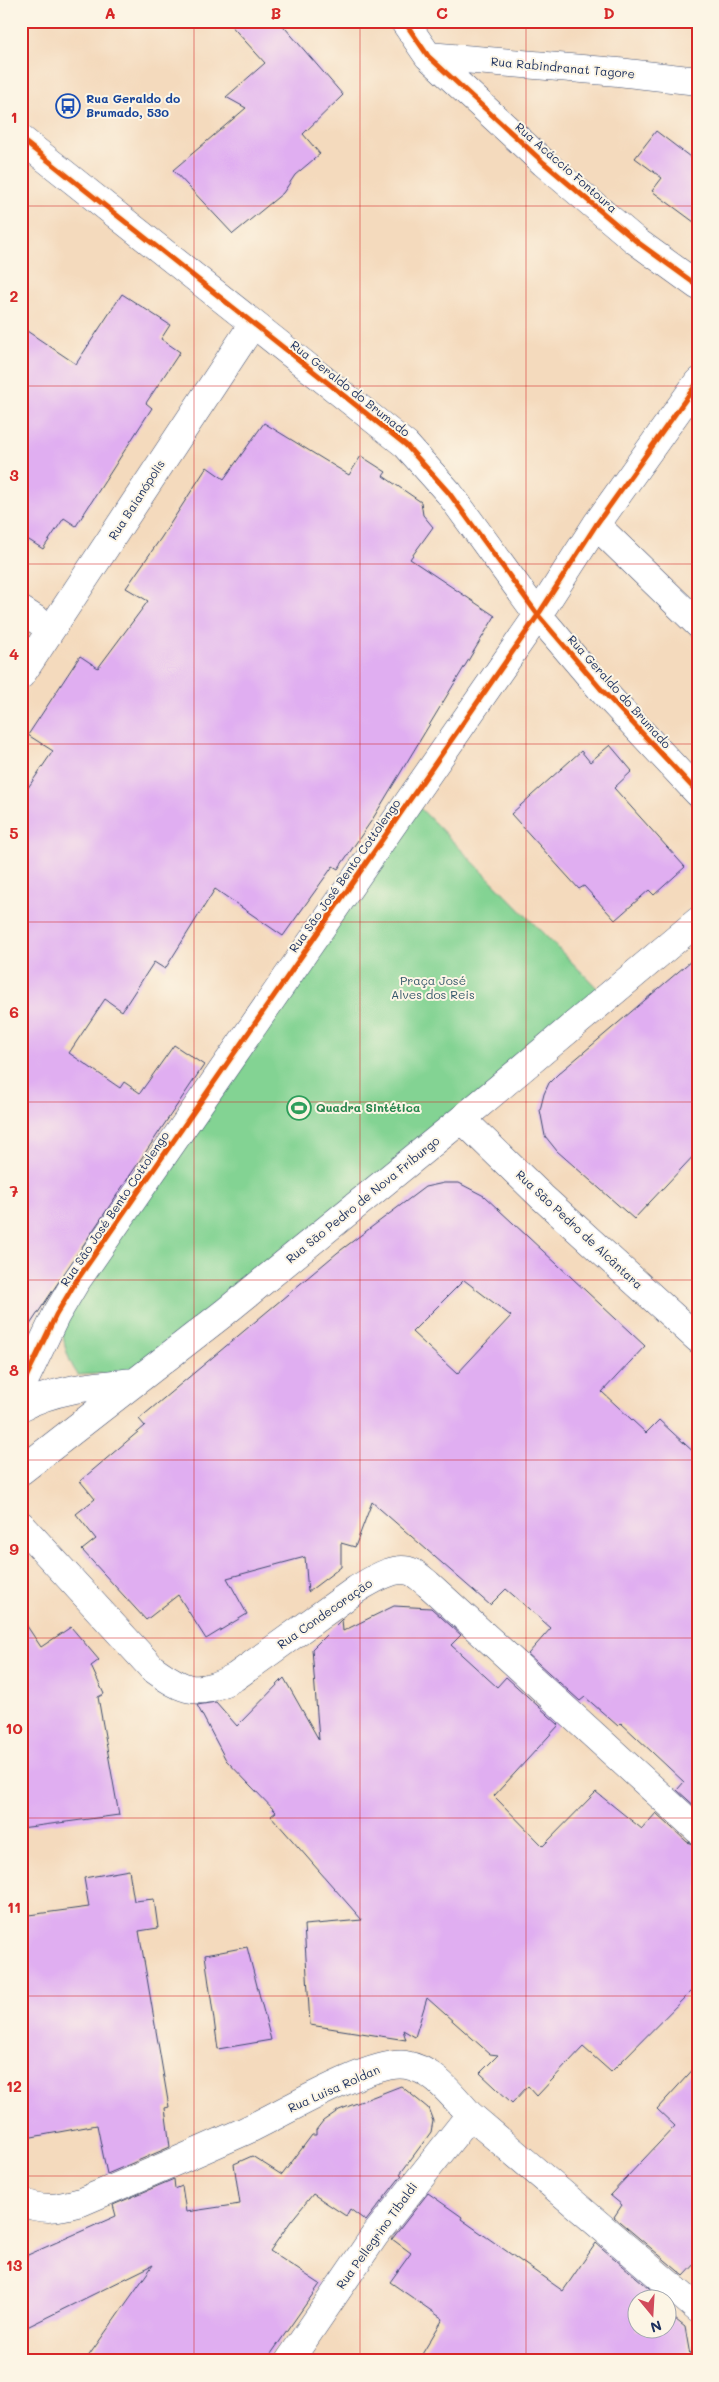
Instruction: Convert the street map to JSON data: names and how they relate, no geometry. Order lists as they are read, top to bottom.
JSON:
{
  "streets": {
    "street": [
      "Rua Rabindranat Tagore",
      "Rua Acáccio Fontoura",
      "Rua Geraldo do Brumado",
      "Rua Baianópolis",
      "Rua São José Bento Cottolengo",
      "Rua São Pedro de Nova Friburgo",
      "Rua São Pedro de Alcântara",
      "Rua Condecoração",
      "Rua Luisa Roldan",
      "Rua Pellegrino Tibaldi"
    ]
  },
  "crossings": [
    ["Rua Rabindranat Tagore", "Rua Acáccio Fontoura"],
    ["Rua Geraldo do Brumado", "Rua Baianópolis"],
    ["Rua Geraldo do Brumado", "Rua São José Bento Cottolengo"],
    ["Rua São Pedro de Nova Friburgo", "Rua São Pedro de Alcântara"],
    ["Rua Luisa Roldan", "Rua Pellegrino Tibaldi"]
  ],
  "parks": ["Praça José Alves dos Reis"],
  "places": {
    "bus stop": ["Rua Geraldo do Brumado, 530"],
    "sports": ["Quadra Sintética"]
  },
  "north": "bottom",
  "grid": {
    "columns": [
      "A",
      "B",
      "C",
      "D"
    ],
    "rows": [
      "1",
      "2",
      "3",
      "4",
      "5",
      "6",
      "7",
      "8",
      "9",
      "10",
      "11",
      "12",
      "13"
    ]
  }
}
